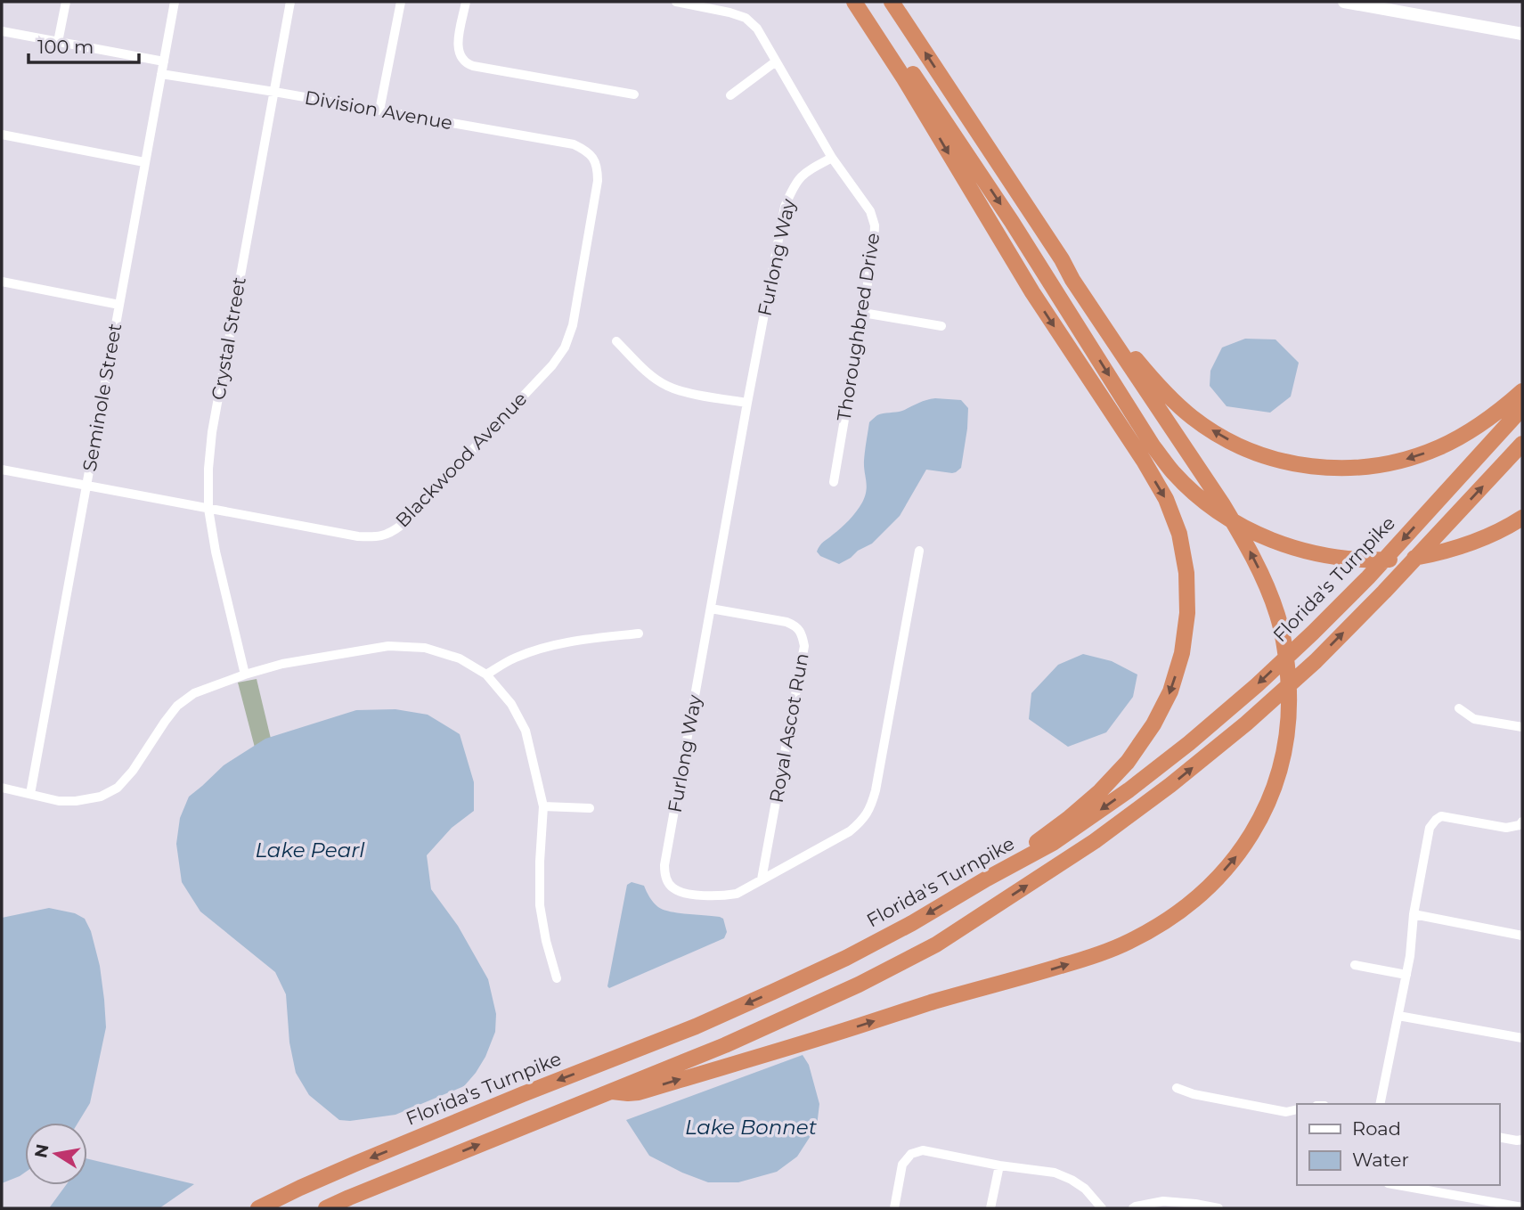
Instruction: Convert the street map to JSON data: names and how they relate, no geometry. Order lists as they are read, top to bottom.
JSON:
{
  "streets": {
    "highway": ["Florida's Turnpike"],
    "street": [
      "Division Avenue",
      "Furlong Way",
      "Thoroughbred Drive",
      "Crystal Street",
      "Seminole Street",
      "Blackwood Avenue",
      "Royal Ascot Run"
    ]
  },
  "crossings": [
    ["Division Avenue", "Crystal Street"],
    ["Division Avenue", "Seminole Street"],
    ["Division Avenue", "Blackwood Avenue"],
    ["Furlong Way", "Thoroughbred Drive"],
    ["Furlong Way", "Royal Ascot Run"],
    ["Crystal Street", "Blackwood Avenue"],
    ["Seminole Street", "Blackwood Avenue"]
  ],
  "water": ["Lake Pearl", "Lake Bonnet"],
  "legend": ["Road", "Water"],
  "scale_bar": "100 m",
  "north": "left"
}
